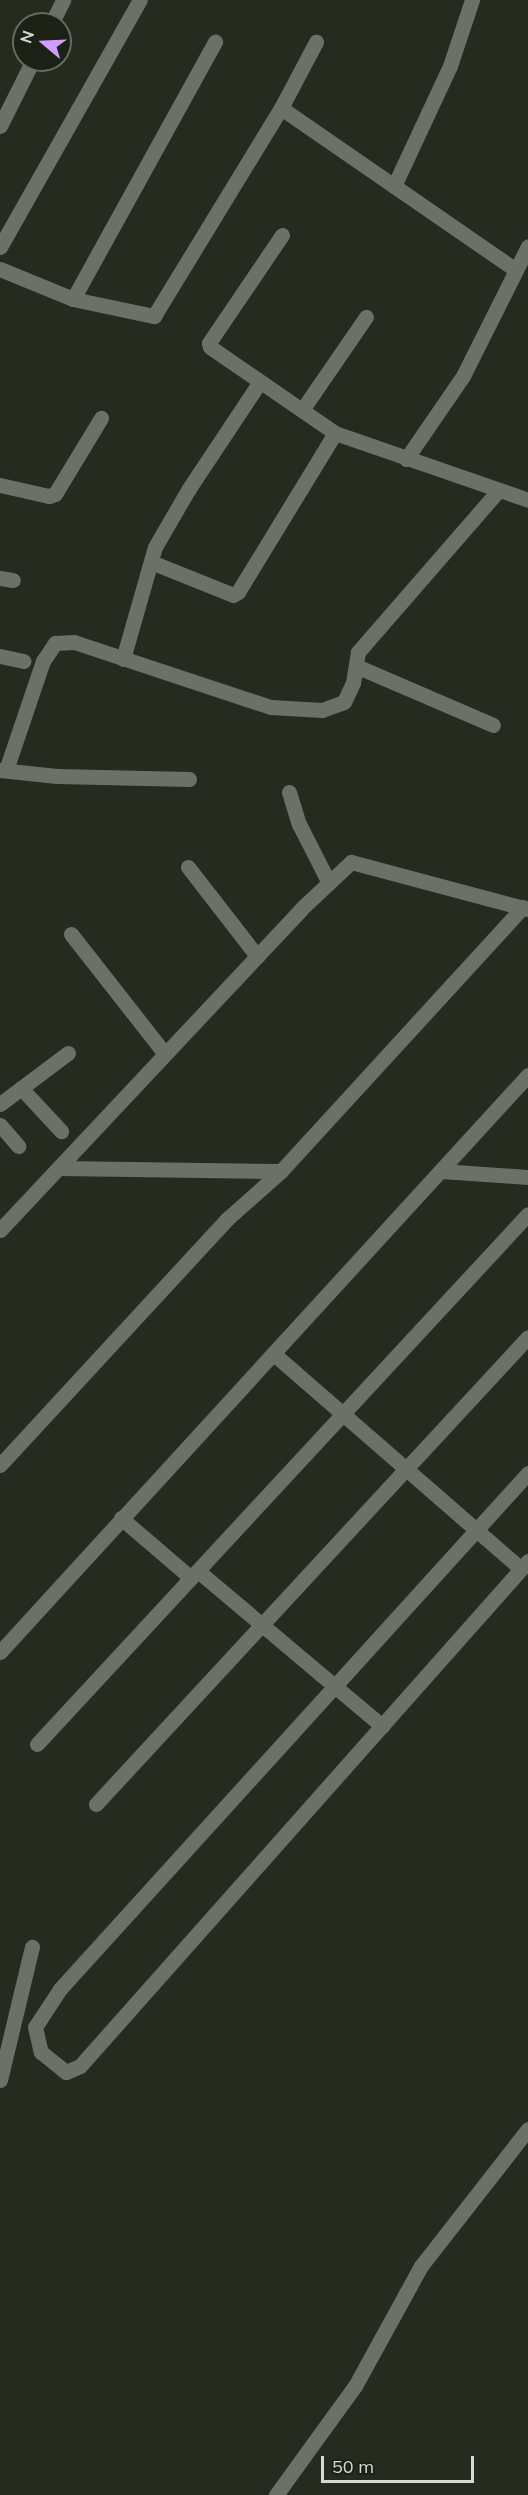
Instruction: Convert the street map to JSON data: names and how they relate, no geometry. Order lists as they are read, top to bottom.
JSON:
{
  "scale_bar": "50 m",
  "north": "left"
}
